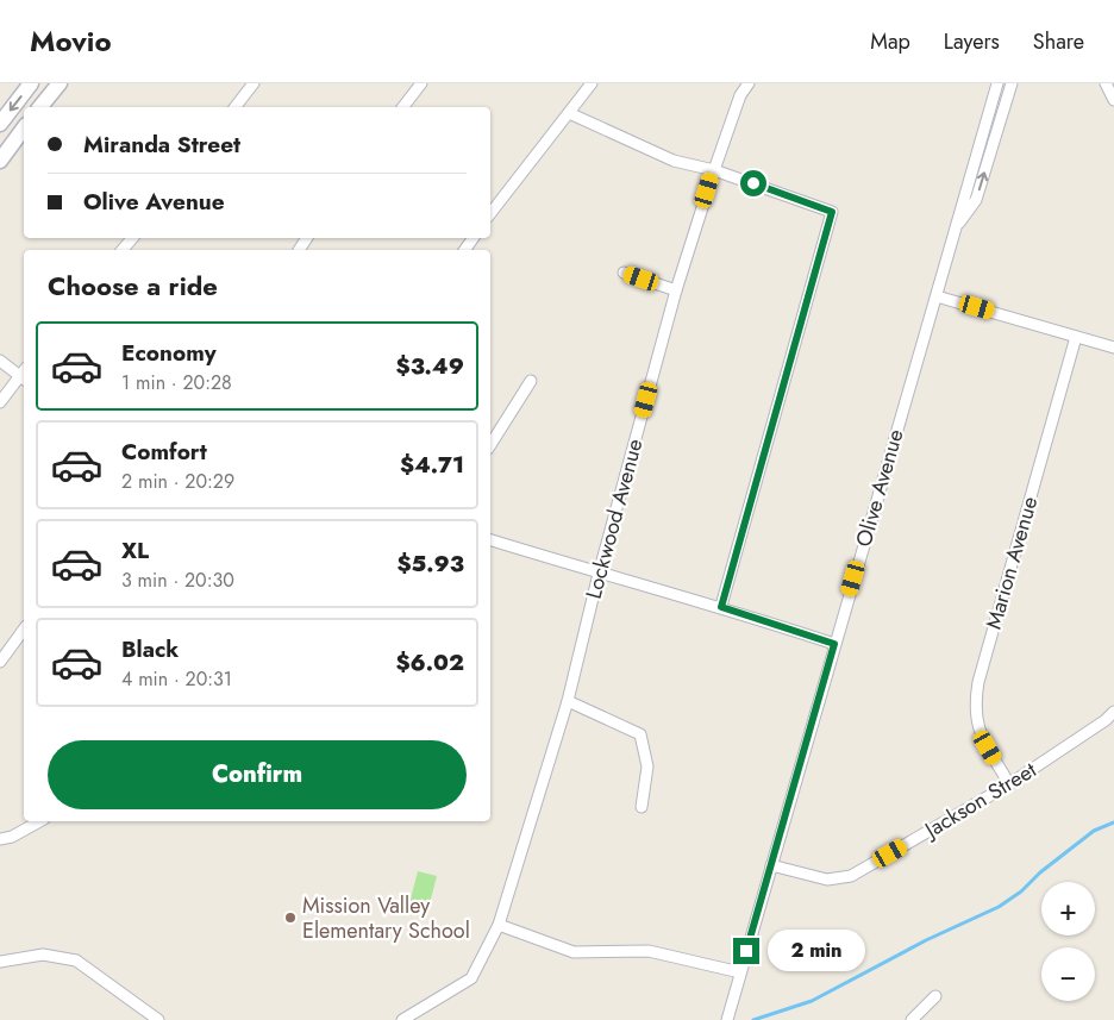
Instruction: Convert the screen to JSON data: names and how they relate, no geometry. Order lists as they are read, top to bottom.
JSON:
{
  "streets": {
    "street": [
      "Olive Avenue",
      "Lockwood Avenue",
      "Marion Avenue",
      "Jackson Street"
    ]
  },
  "crossings": [
    ["Olive Avenue", "Jackson Street"],
    ["Marion Avenue", "Jackson Street"]
  ],
  "places": ["Mission Valley Elementary School"],
  "page": {
    "header": "Movio",
    "nav": ["Map", "Layers", "Share"],
    "banner": ["Miranda Street", "Olive Avenue"],
    "heading": "Choose a ride",
    "list": [
      {
        "name": "Economy",
        "note": "1 min · 20:28",
        "value": "$3.49"
      },
      {
        "name": "Comfort",
        "note": "2 min · 20:29",
        "value": "$4.71"
      },
      {
        "name": "XL",
        "note": "3 min · 20:30",
        "value": "$5.93"
      },
      {
        "name": "Black",
        "note": "4 min · 20:31",
        "value": "$6.02"
      }
    ],
    "buttons": "Confirm",
    "map_buttons": ["+", "−"],
    "bubble": "2 min"
  }
}
